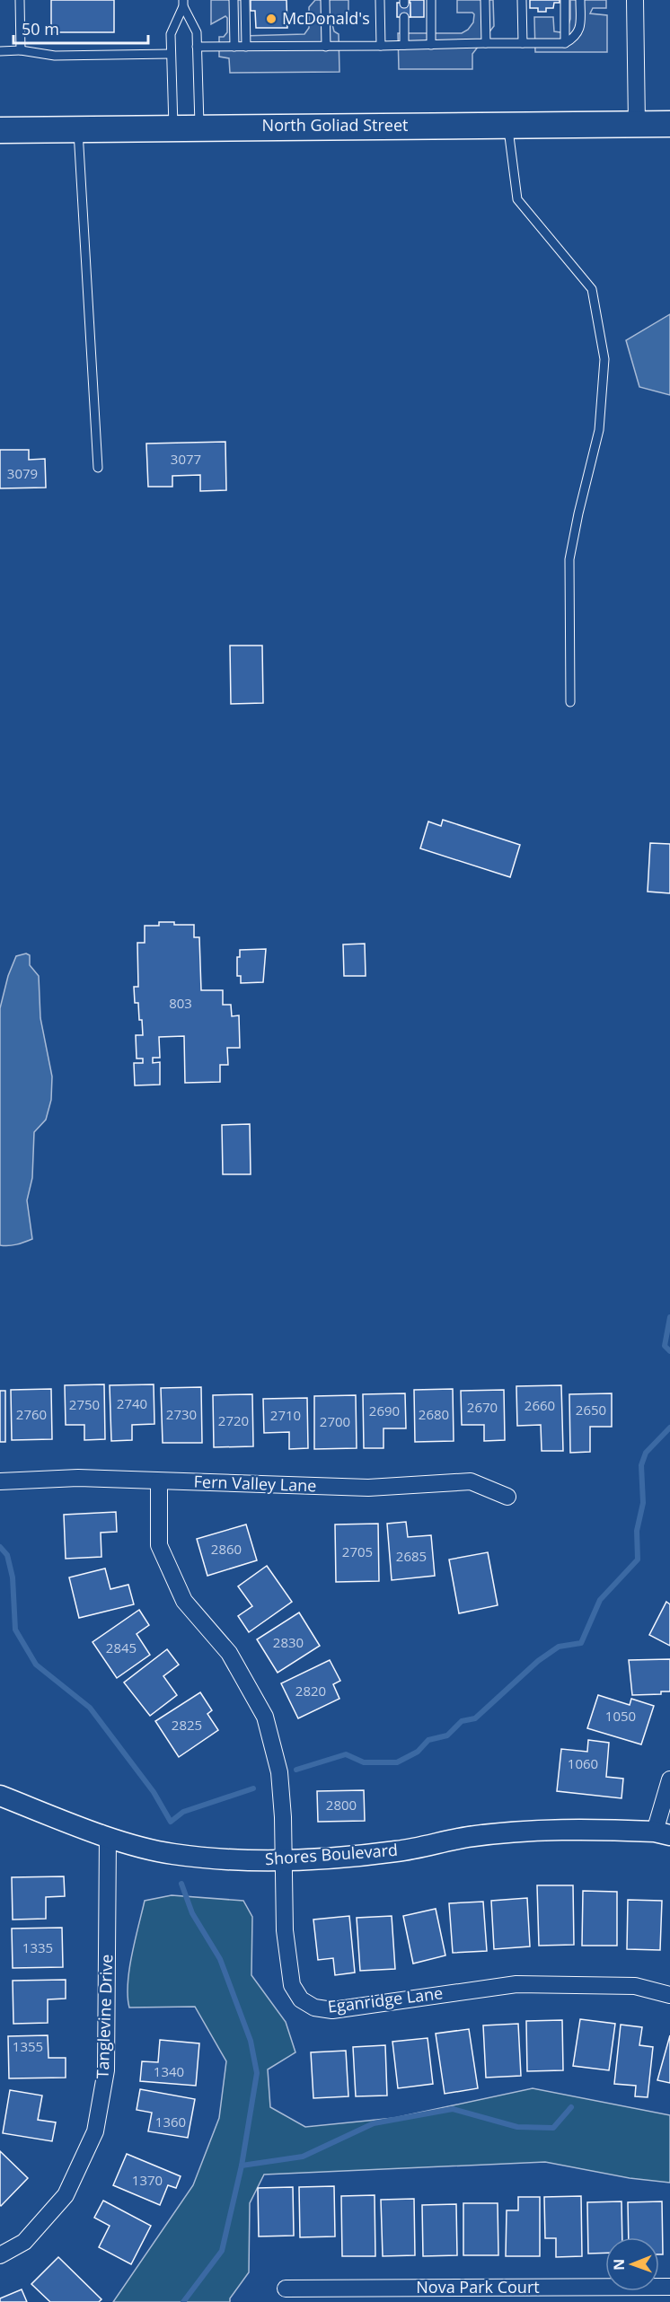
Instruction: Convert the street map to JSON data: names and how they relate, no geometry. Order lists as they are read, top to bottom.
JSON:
{
  "streets": {
    "main road": ["North Goliad Street"],
    "street": [
      "Fern Valley Lane",
      "Shores Boulevard",
      "Eganridge Lane",
      "Tanglevine Drive",
      "Nova Park Court"
    ]
  },
  "crossings": [
    ["Fern Valley Lane", "Eganridge Lane"],
    ["Shores Boulevard", "Eganridge Lane"],
    ["Shores Boulevard", "Tanglevine Drive"]
  ],
  "places": ["McDonald's"],
  "house_numbers": [
    "3077",
    "3079",
    "803",
    "2740",
    "2750",
    "2660",
    "2670",
    "2650",
    "2690",
    "2760",
    "2730",
    "2680",
    "2710",
    "2720",
    "2700",
    "2860",
    "2705",
    "2685",
    "2830",
    "2845",
    "2820",
    "1050",
    "2825",
    "1060",
    "2800",
    "1335",
    "1355",
    "1340",
    "1360",
    "1370"
  ],
  "scale_bar": "50 m",
  "north": "left"
}
